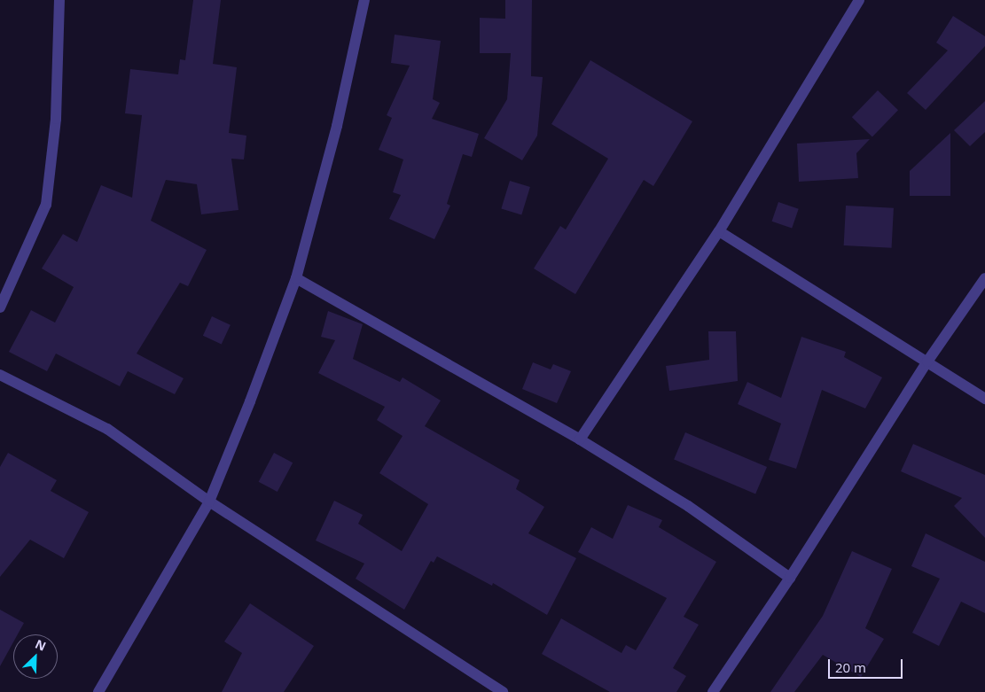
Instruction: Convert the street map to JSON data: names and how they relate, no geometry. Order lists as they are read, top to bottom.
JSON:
{
  "scale_bar": "20 m",
  "north": "top right"
}
